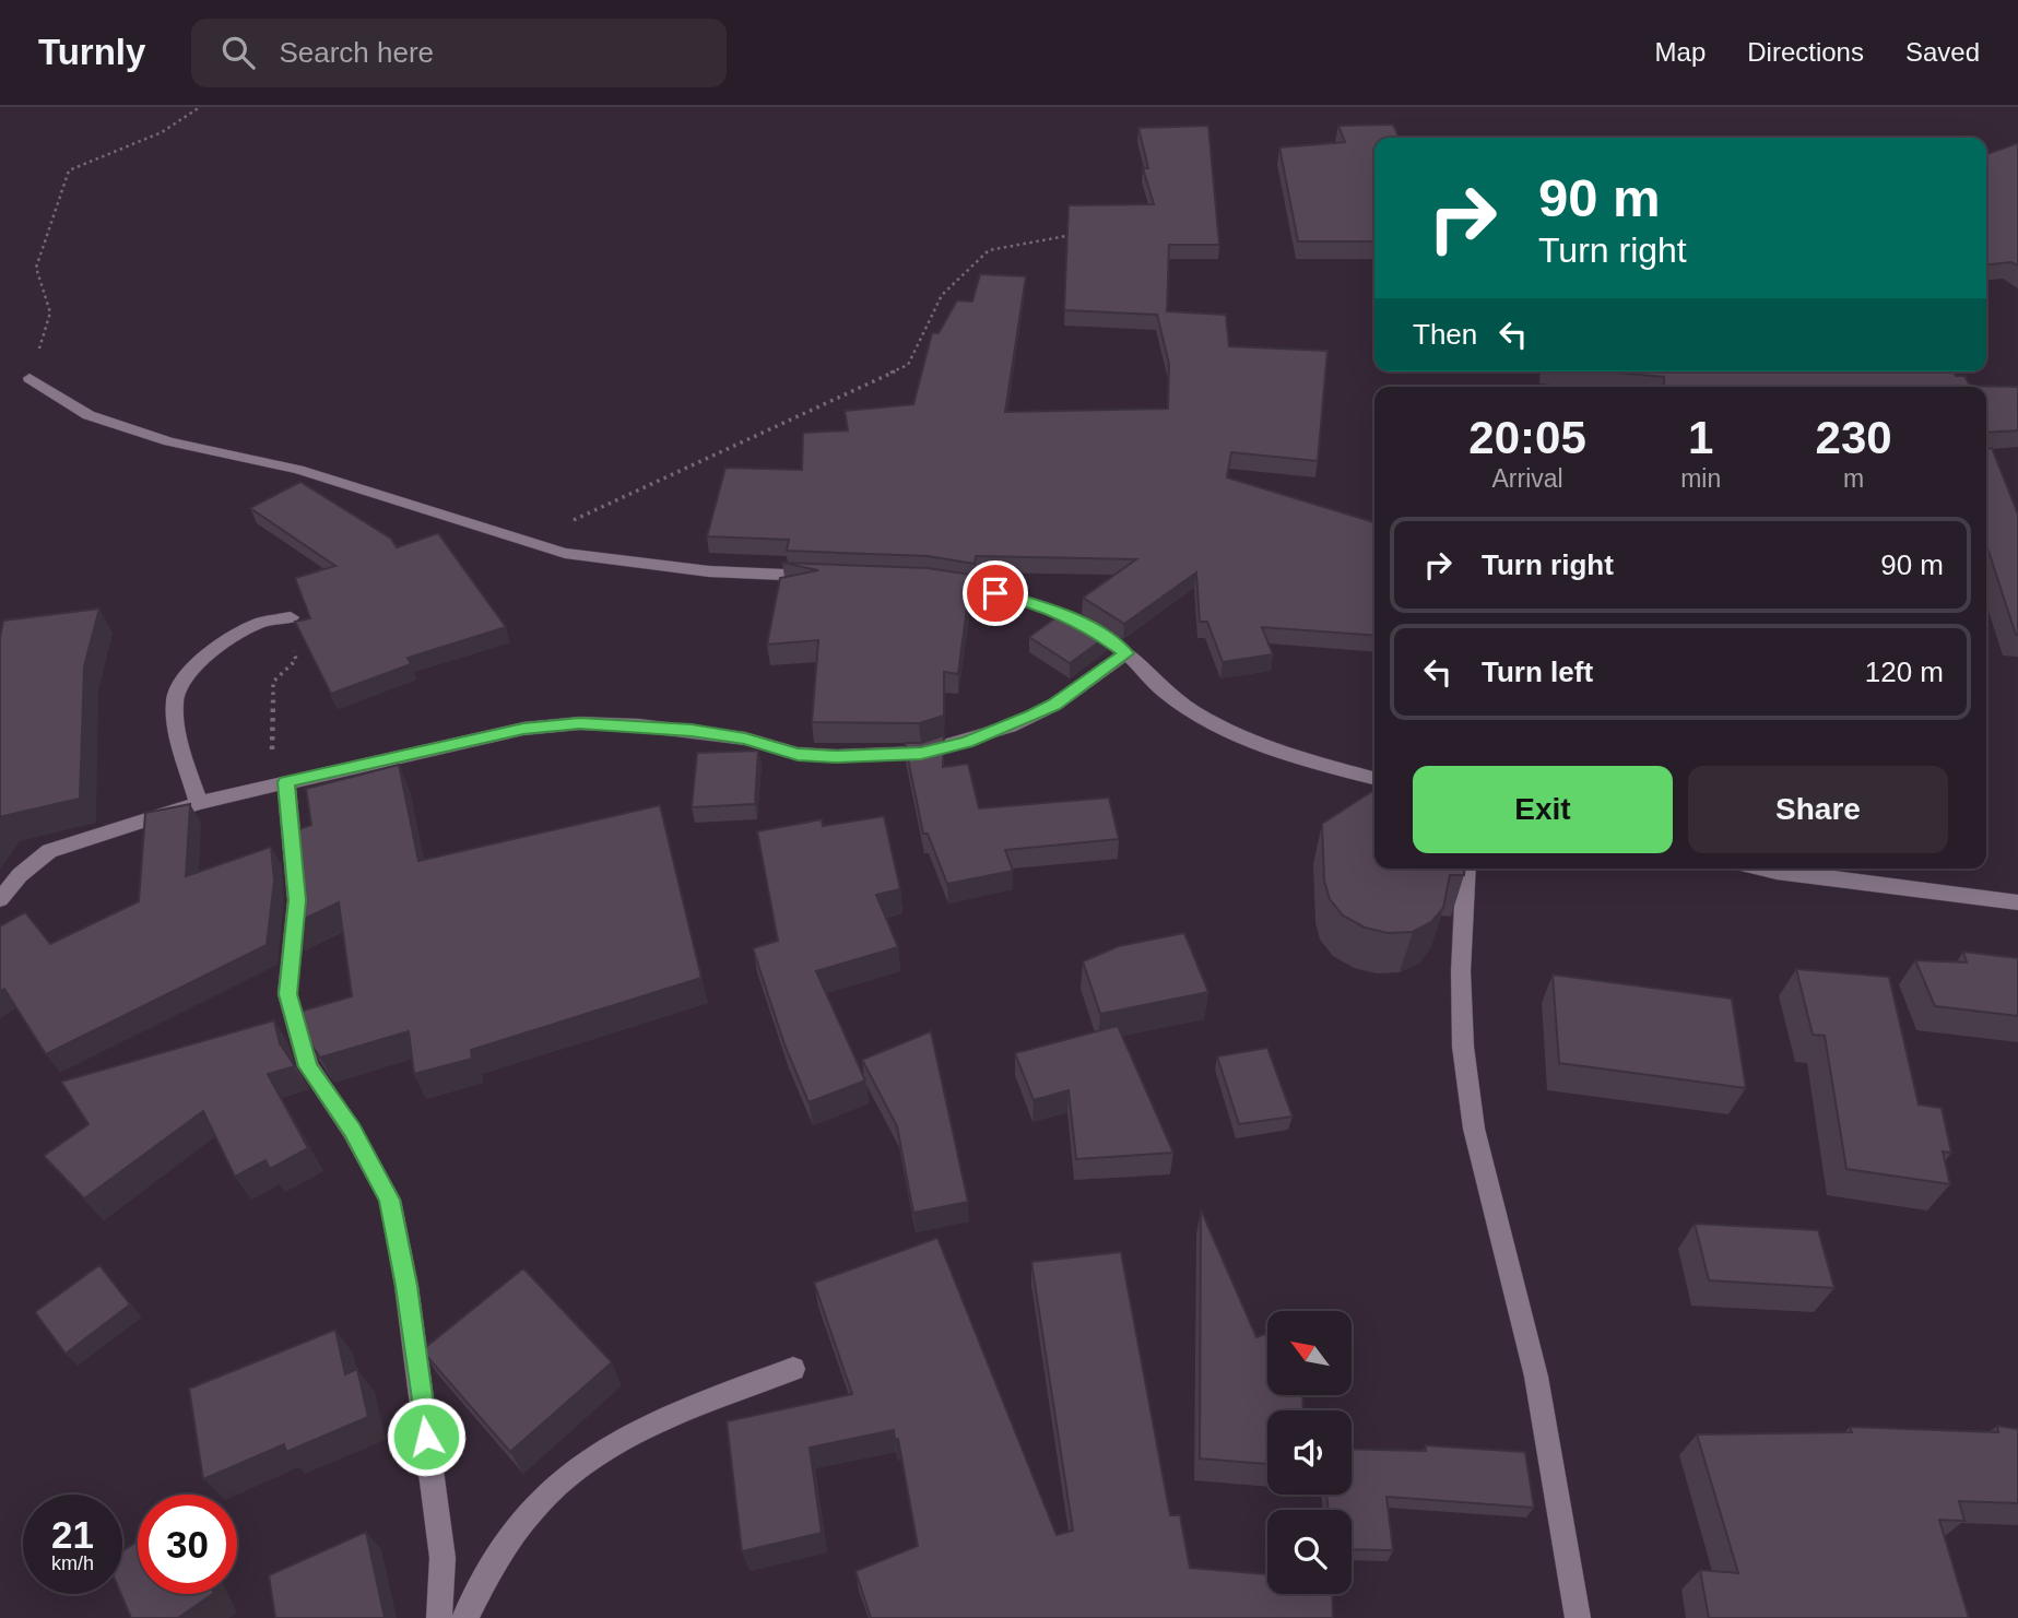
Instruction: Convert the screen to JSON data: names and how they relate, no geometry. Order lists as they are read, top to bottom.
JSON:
{
  "north": "top left",
  "page": {
    "header": "Turnly",
    "search": "Search here",
    "nav": ["Map", "Directions", "Saved"],
    "turn": ["90 m", "Turn right"],
    "then": "Then",
    "eta": [
      "20:05",
      "Arrival",
      "1",
      "min",
      "230",
      "m"
    ],
    "list": [
      {
        "name": "Turn right",
        "value": "90 m"
      },
      {
        "name": "Turn left",
        "value": "120 m"
      }
    ],
    "buttons": ["Exit", "Share"],
    "speed": "21 km/h",
    "limit": "30"
  }
}
